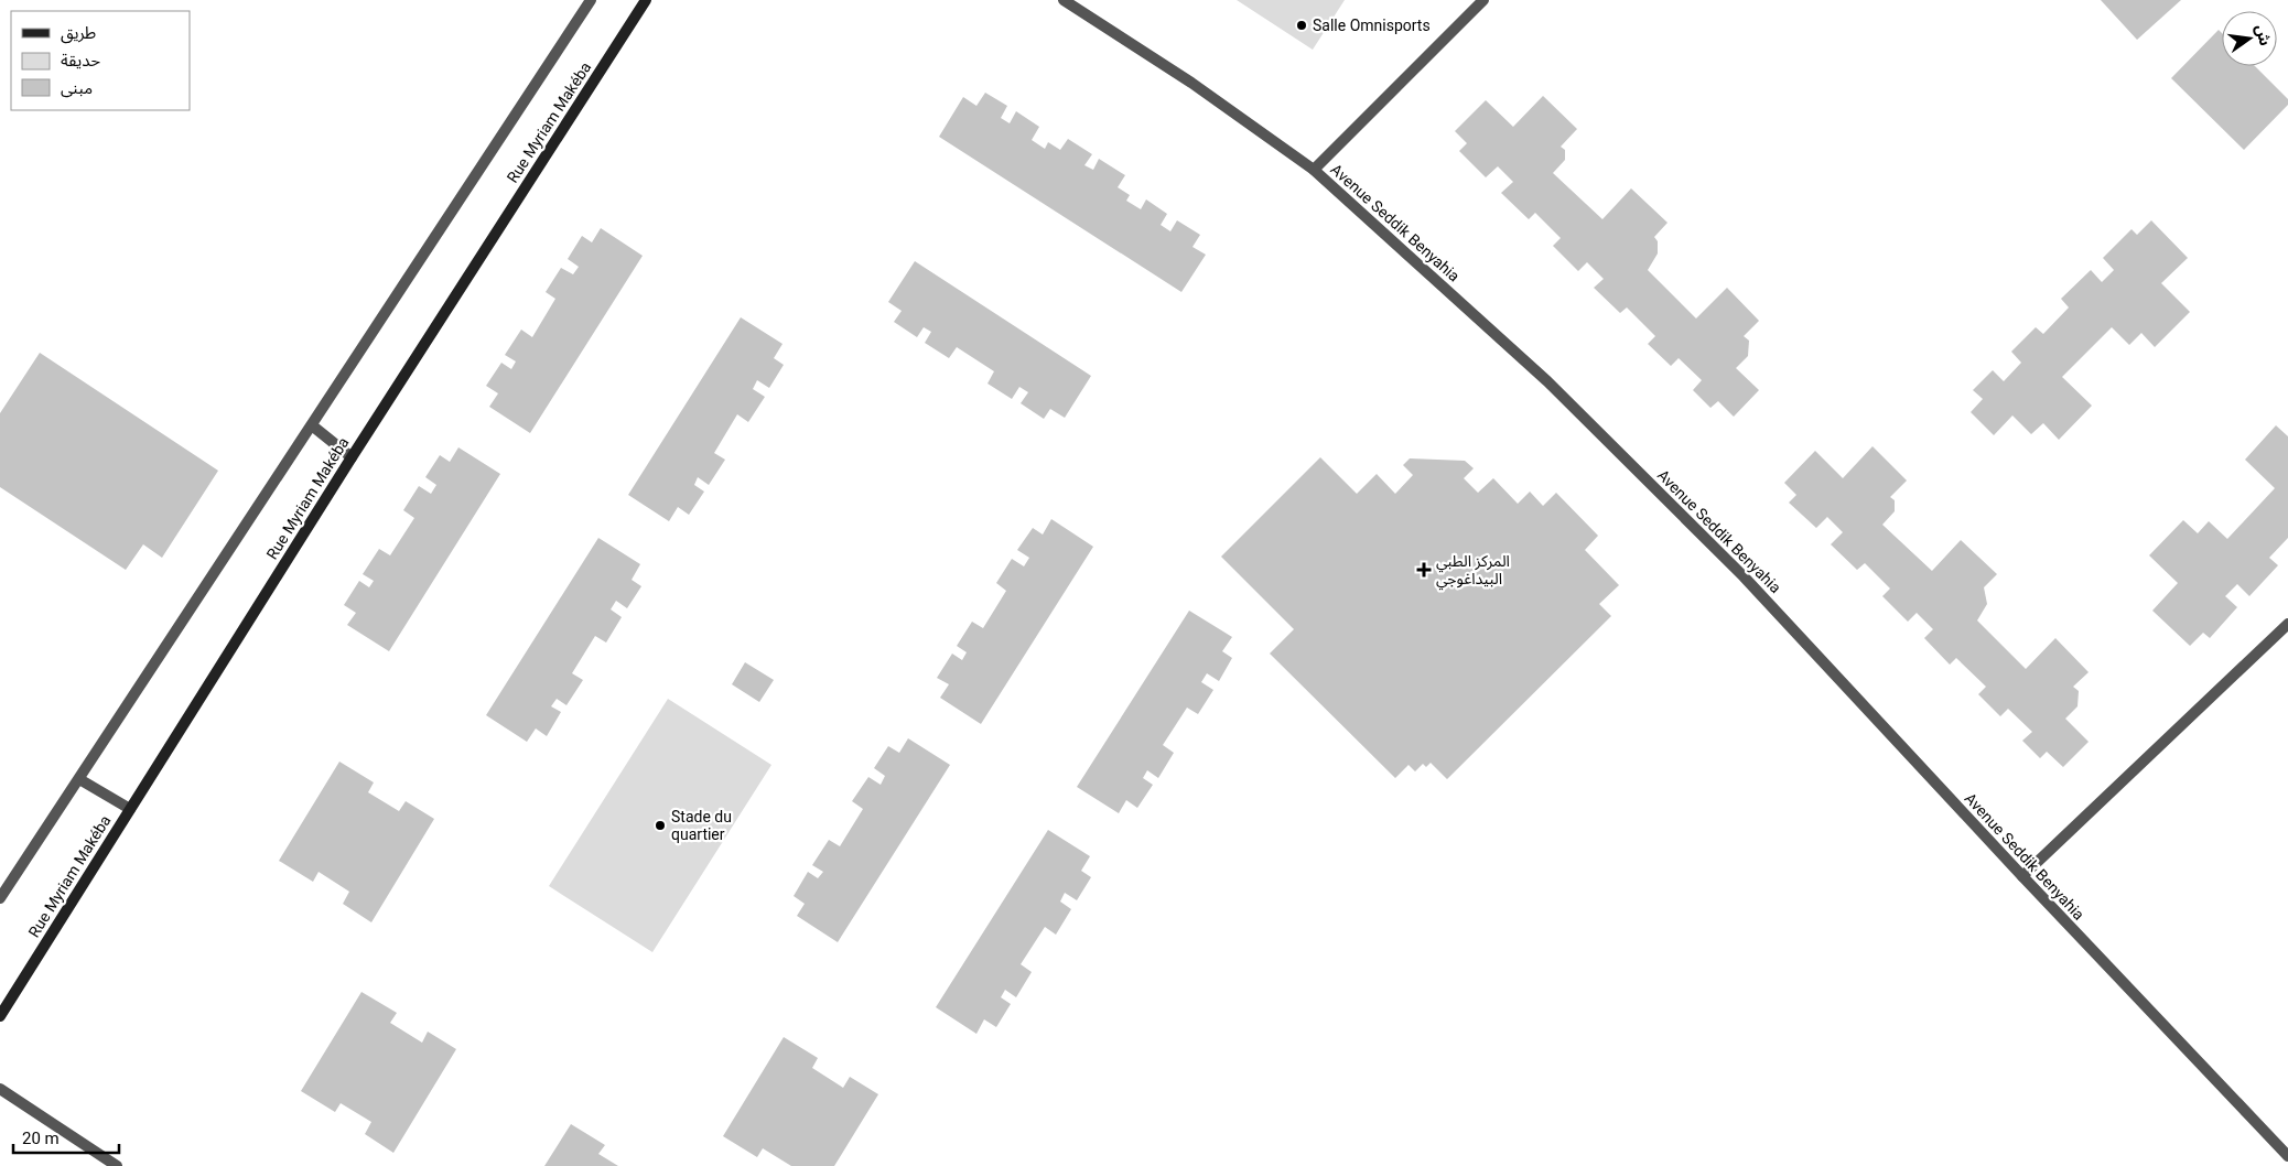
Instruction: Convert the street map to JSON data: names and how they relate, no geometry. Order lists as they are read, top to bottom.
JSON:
{
  "streets": {
    "main road": ["Rue Myriam Makéba"],
    "street": ["Avenue Seddik Benyahia"]
  },
  "places": {
    "other": ["Salle Omnisports", "Stade du quartier"],
    "health": ["المركز الطبي البيداغوجي"]
  },
  "legend": ["طريق", "حديقة", "مبنى"],
  "scale_bar": "20 m",
  "north": "right"
}
